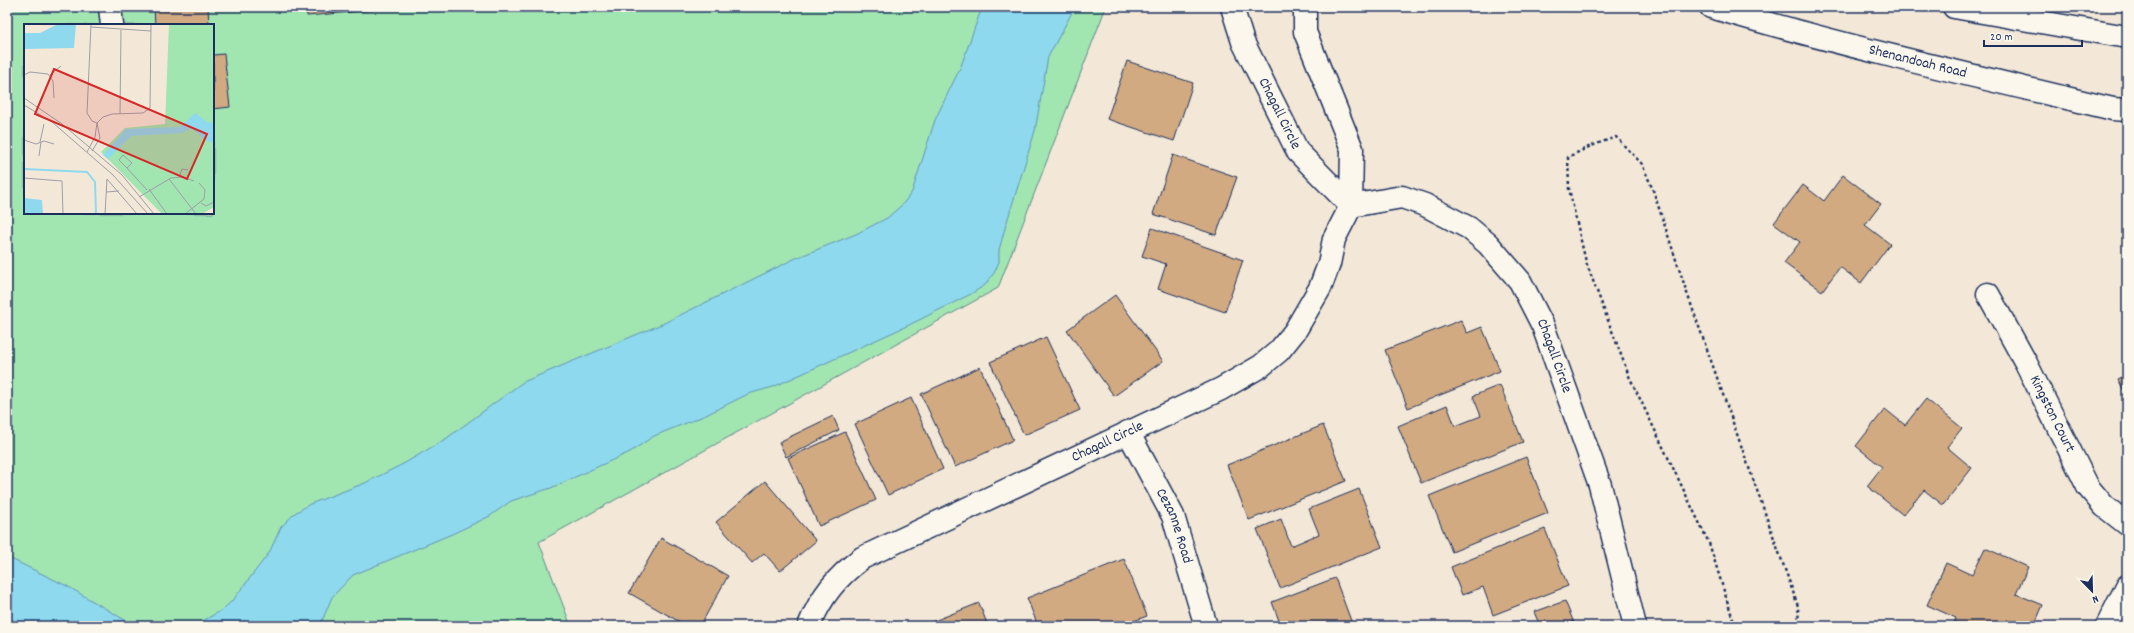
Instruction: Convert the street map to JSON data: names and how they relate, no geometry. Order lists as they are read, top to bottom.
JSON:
{
  "streets": {
    "street": [
      "Shenandoah Road",
      "Chagall Circle",
      "Kingston Court",
      "Cezanne Road"
    ]
  },
  "crossings": [
    ["Chagall Circle", "Cezanne Road"]
  ],
  "scale_bar": "20 m",
  "north": "bottom right"
}
